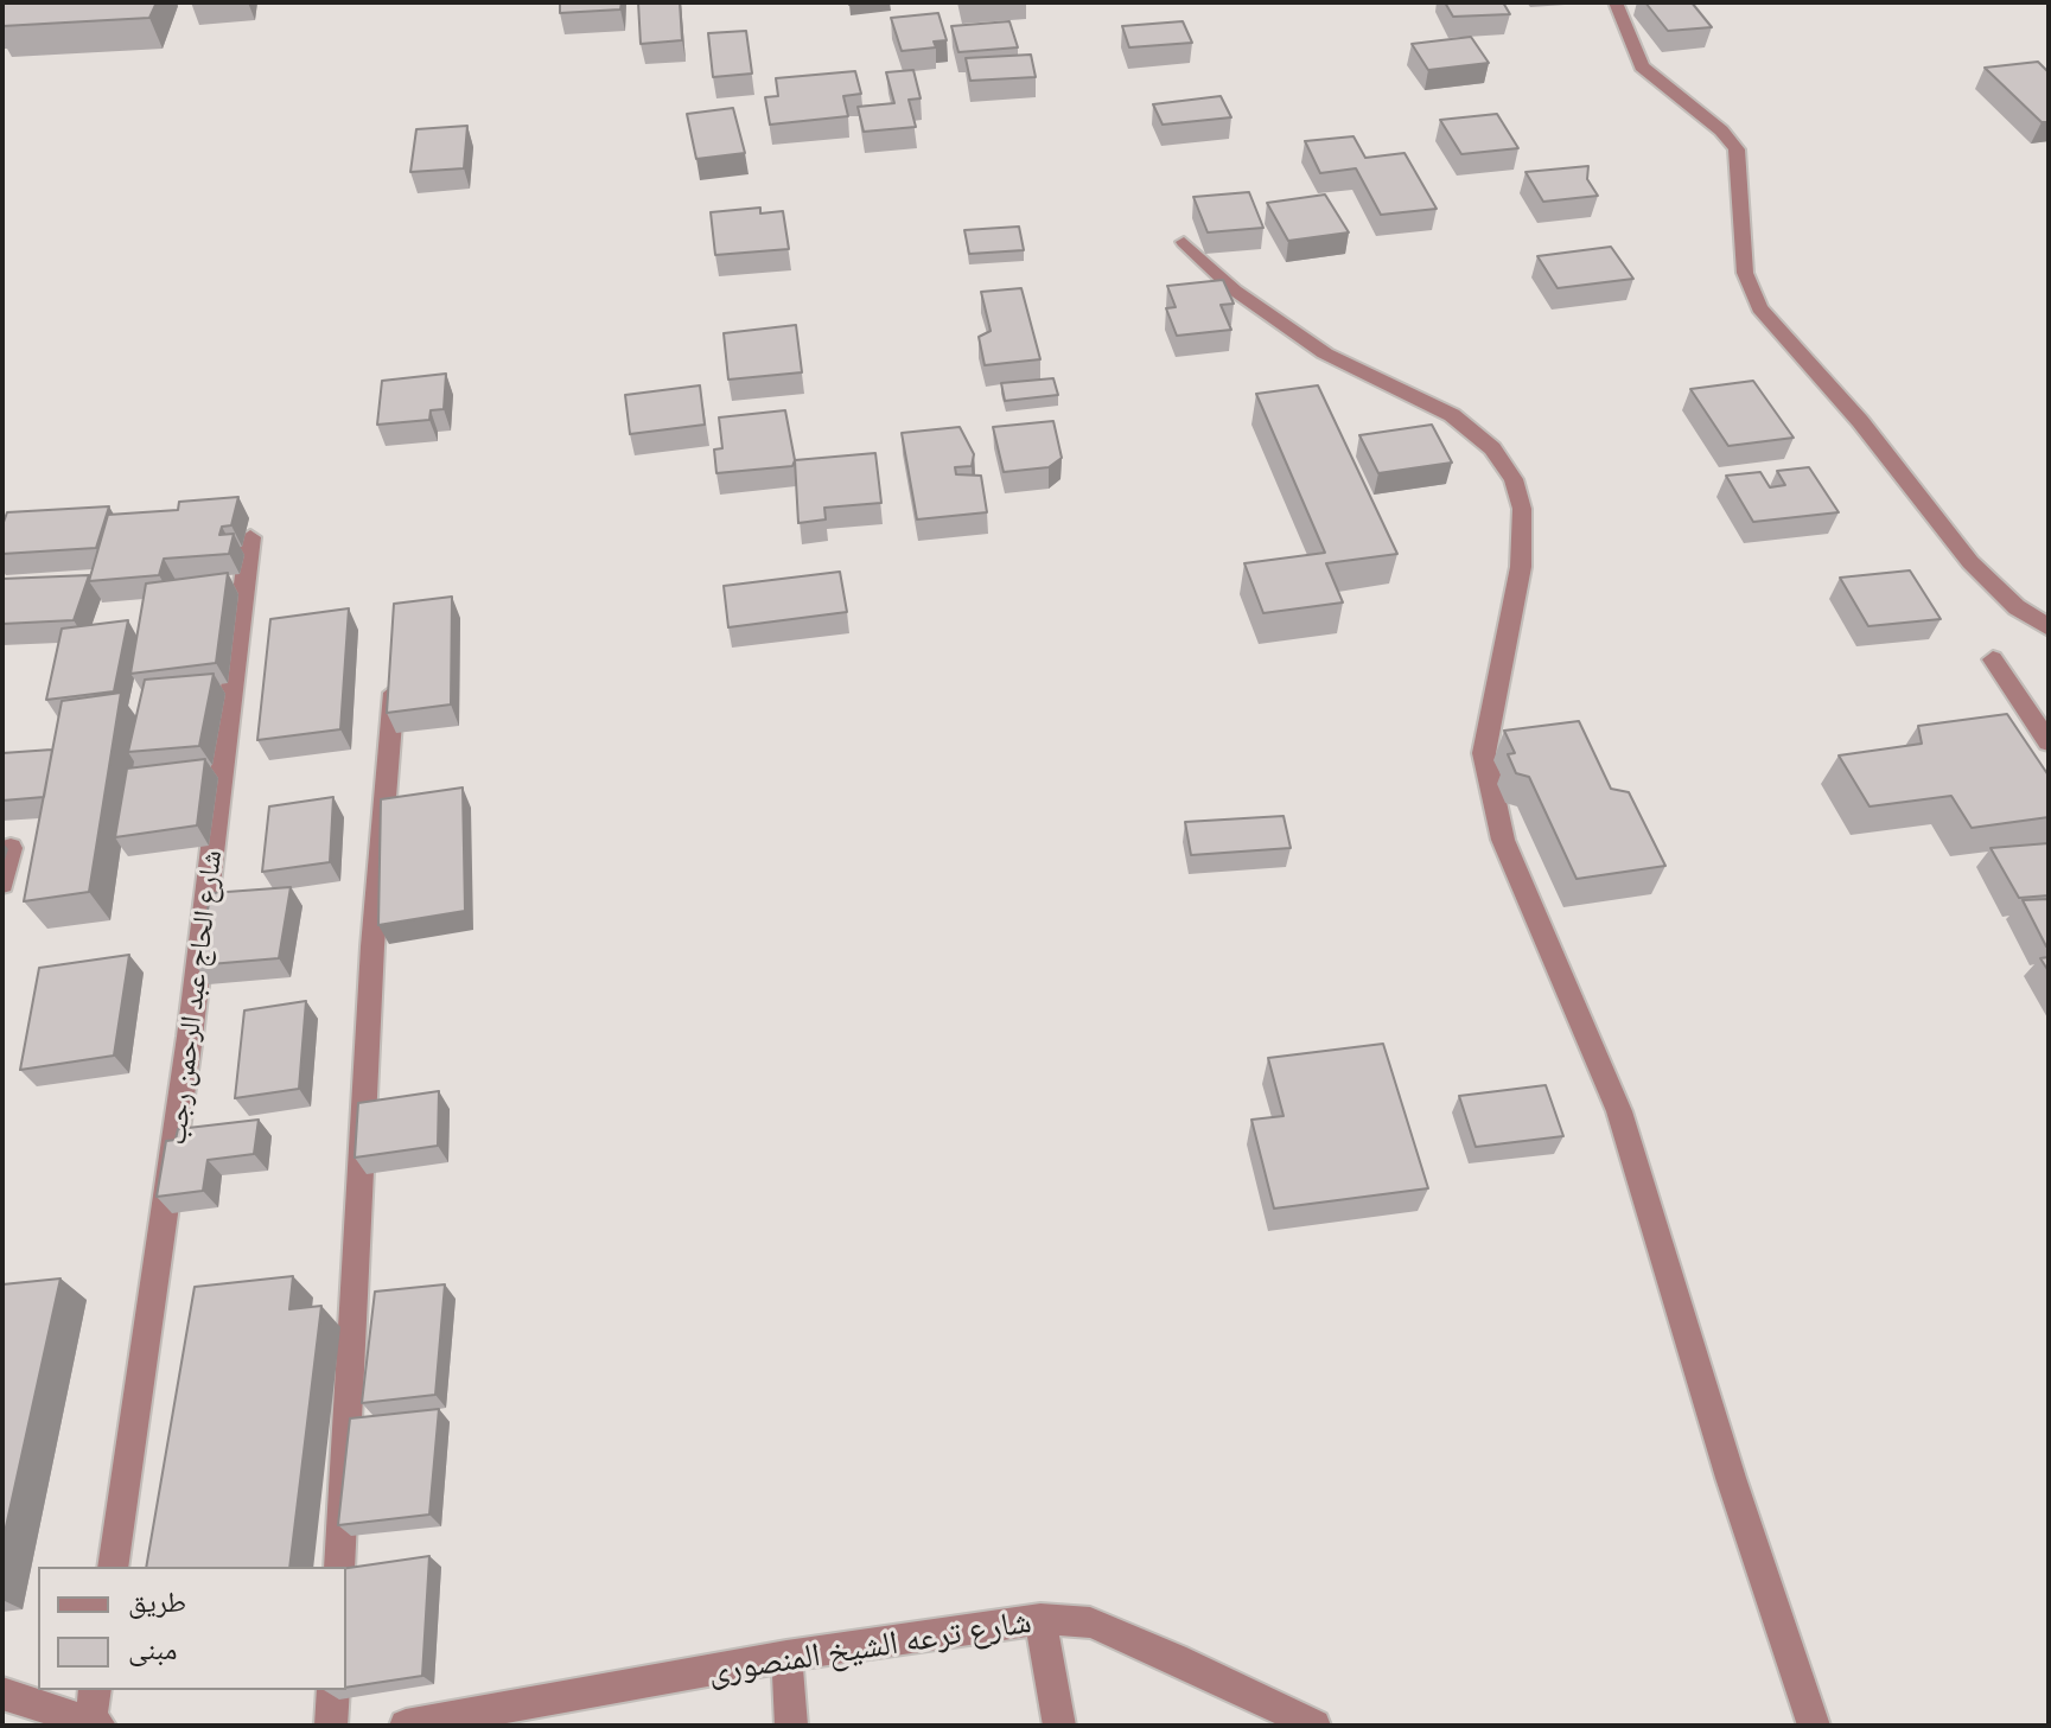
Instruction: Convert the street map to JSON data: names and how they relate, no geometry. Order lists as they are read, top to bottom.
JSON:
{
  "streets": {
    "street": ["شارع الحاج عبد الرحمن رجب", "شارع ترعه الشيخ المنصورى"]
  },
  "legend": ["طريق", "مبنى"]
}
